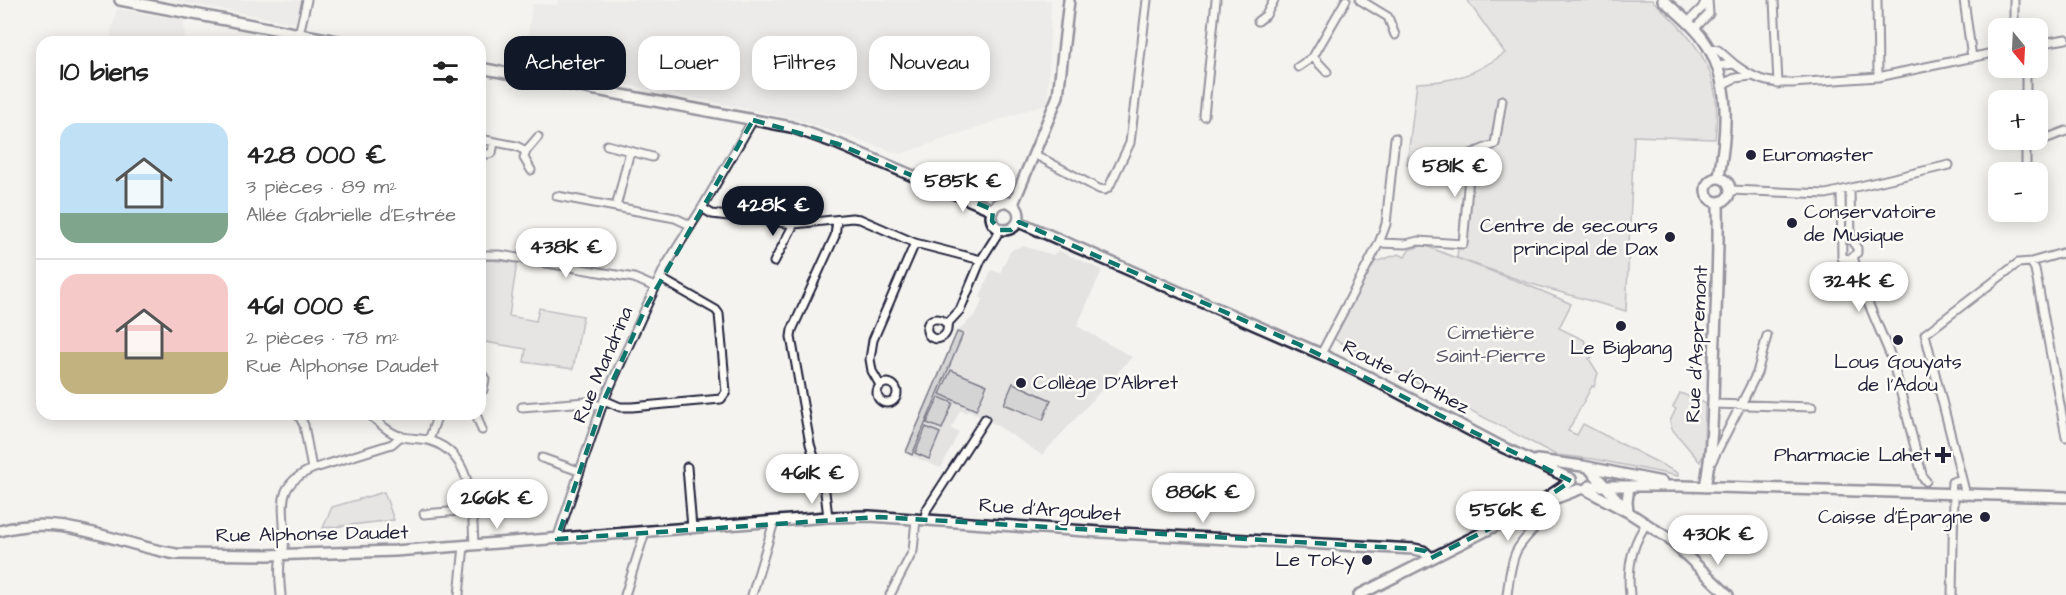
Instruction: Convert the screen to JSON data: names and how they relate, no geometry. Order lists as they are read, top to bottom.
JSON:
{
  "streets": {
    "main road": [
      "Rue d'Aspremont",
      "Route d'Orthez",
      "Rue d'Argoubet",
      "Rue Alphonse Daudet"
    ],
    "street": ["Rue Mandrina"]
  },
  "crossings": [
    ["Rue Mandrina", "Rue Alphonse Daudet"],
    ["Rue d'Argoubet", "Rue Alphonse Daudet"]
  ],
  "parks": ["Cimetière Saint-Pierre"],
  "places": {
    "other": [
      "Euromaster",
      "Conservatoire de Musique",
      "Centre de secours principal de Dax",
      "Le Bigbang",
      "Lous Gouyats de l'Adou",
      "Collège D'Albret",
      "Caisse d'Épargne",
      "Le Toky"
    ],
    "health": ["Pharmacie Lahet"]
  },
  "north": "bottom",
  "page": {
    "map_buttons": ["+", "−"],
    "chip": [
      "Acheter",
      "Louer",
      "Filtres",
      "Nouveau"
    ],
    "heading": "10 biens",
    "list": [
      {
        "name": "428 000 €",
        "note": "3 pièces · 89 m² · Allée Gabrielle d'Estrée"
      },
      {
        "name": "461 000 €",
        "note": "2 pièces · 78 m² · Rue Alphonse Daudet"
      }
    ],
    "price": [
      "581K €",
      "585K €",
      "428K €",
      "438K €",
      "324K €",
      "461K €",
      "886K €",
      "266K €",
      "556K €",
      "430K €"
    ]
  }
}
